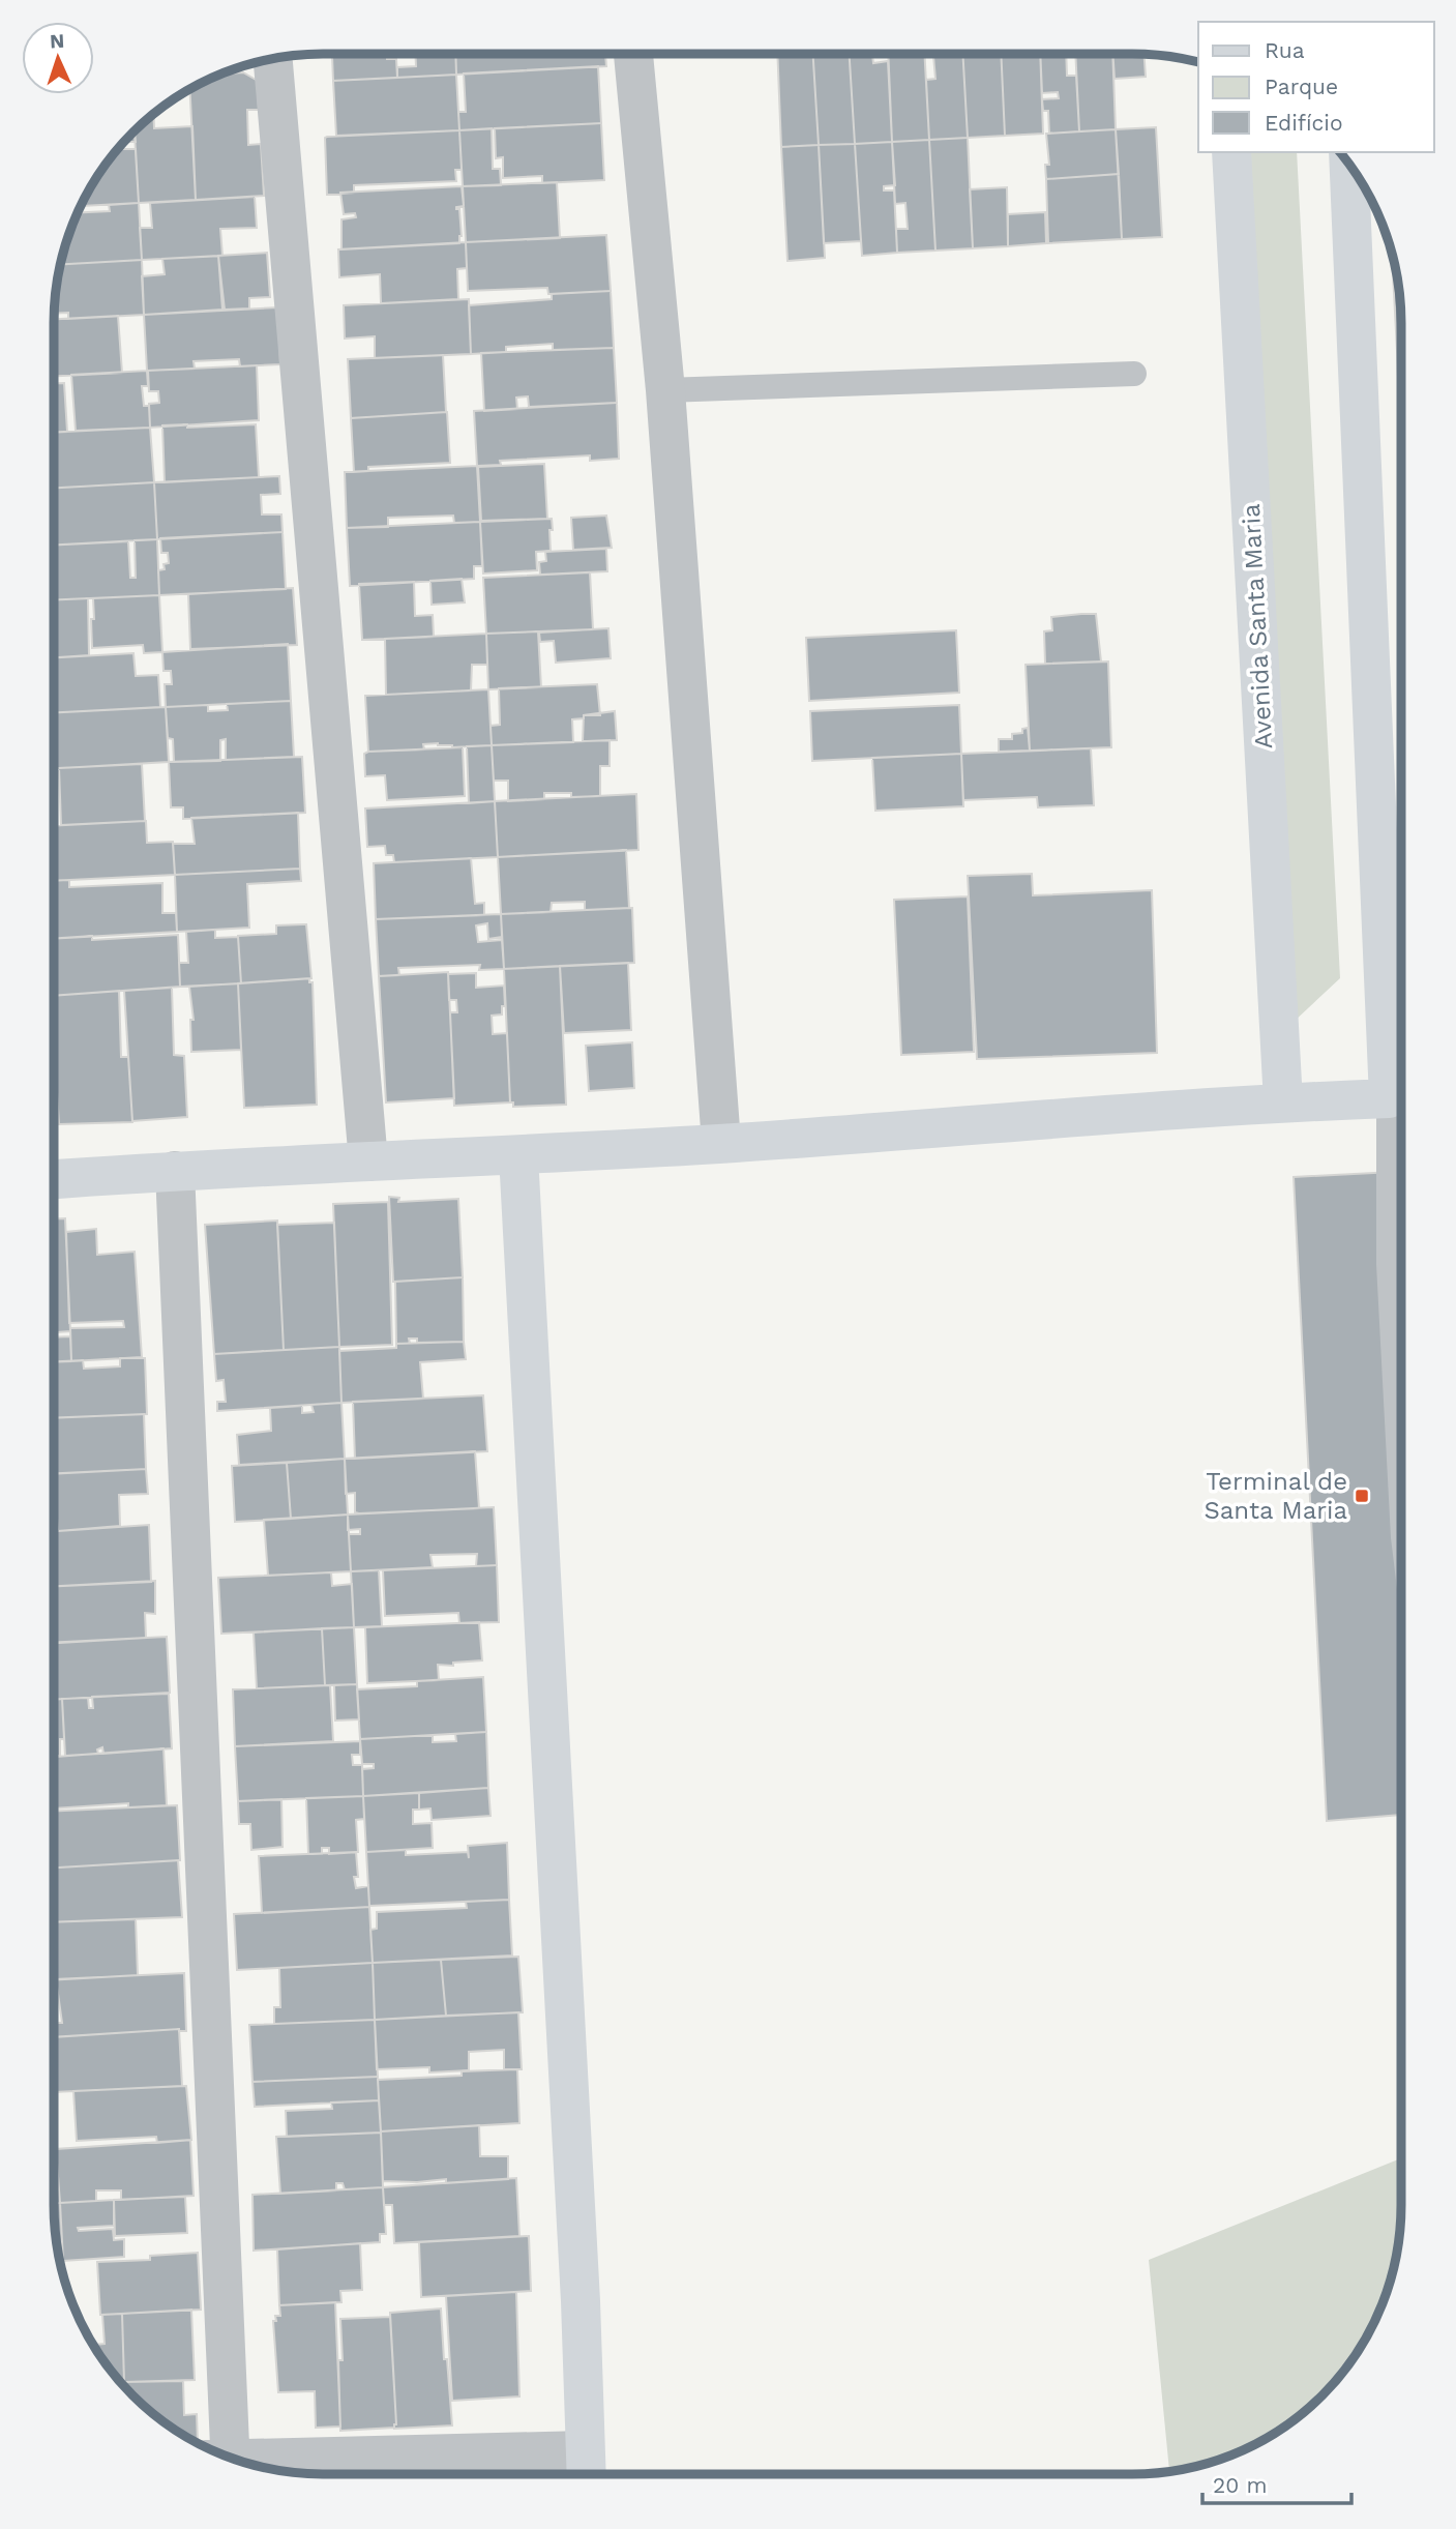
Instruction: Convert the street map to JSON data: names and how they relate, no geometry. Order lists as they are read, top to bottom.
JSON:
{
  "streets": {
    "main road": ["Avenida Santa Maria"]
  },
  "places": {
    "transit": ["Terminal de Santa Maria"]
  },
  "legend": ["Rua", "Parque", "Edifício"],
  "scale_bar": "20 m",
  "north": "top"
}
